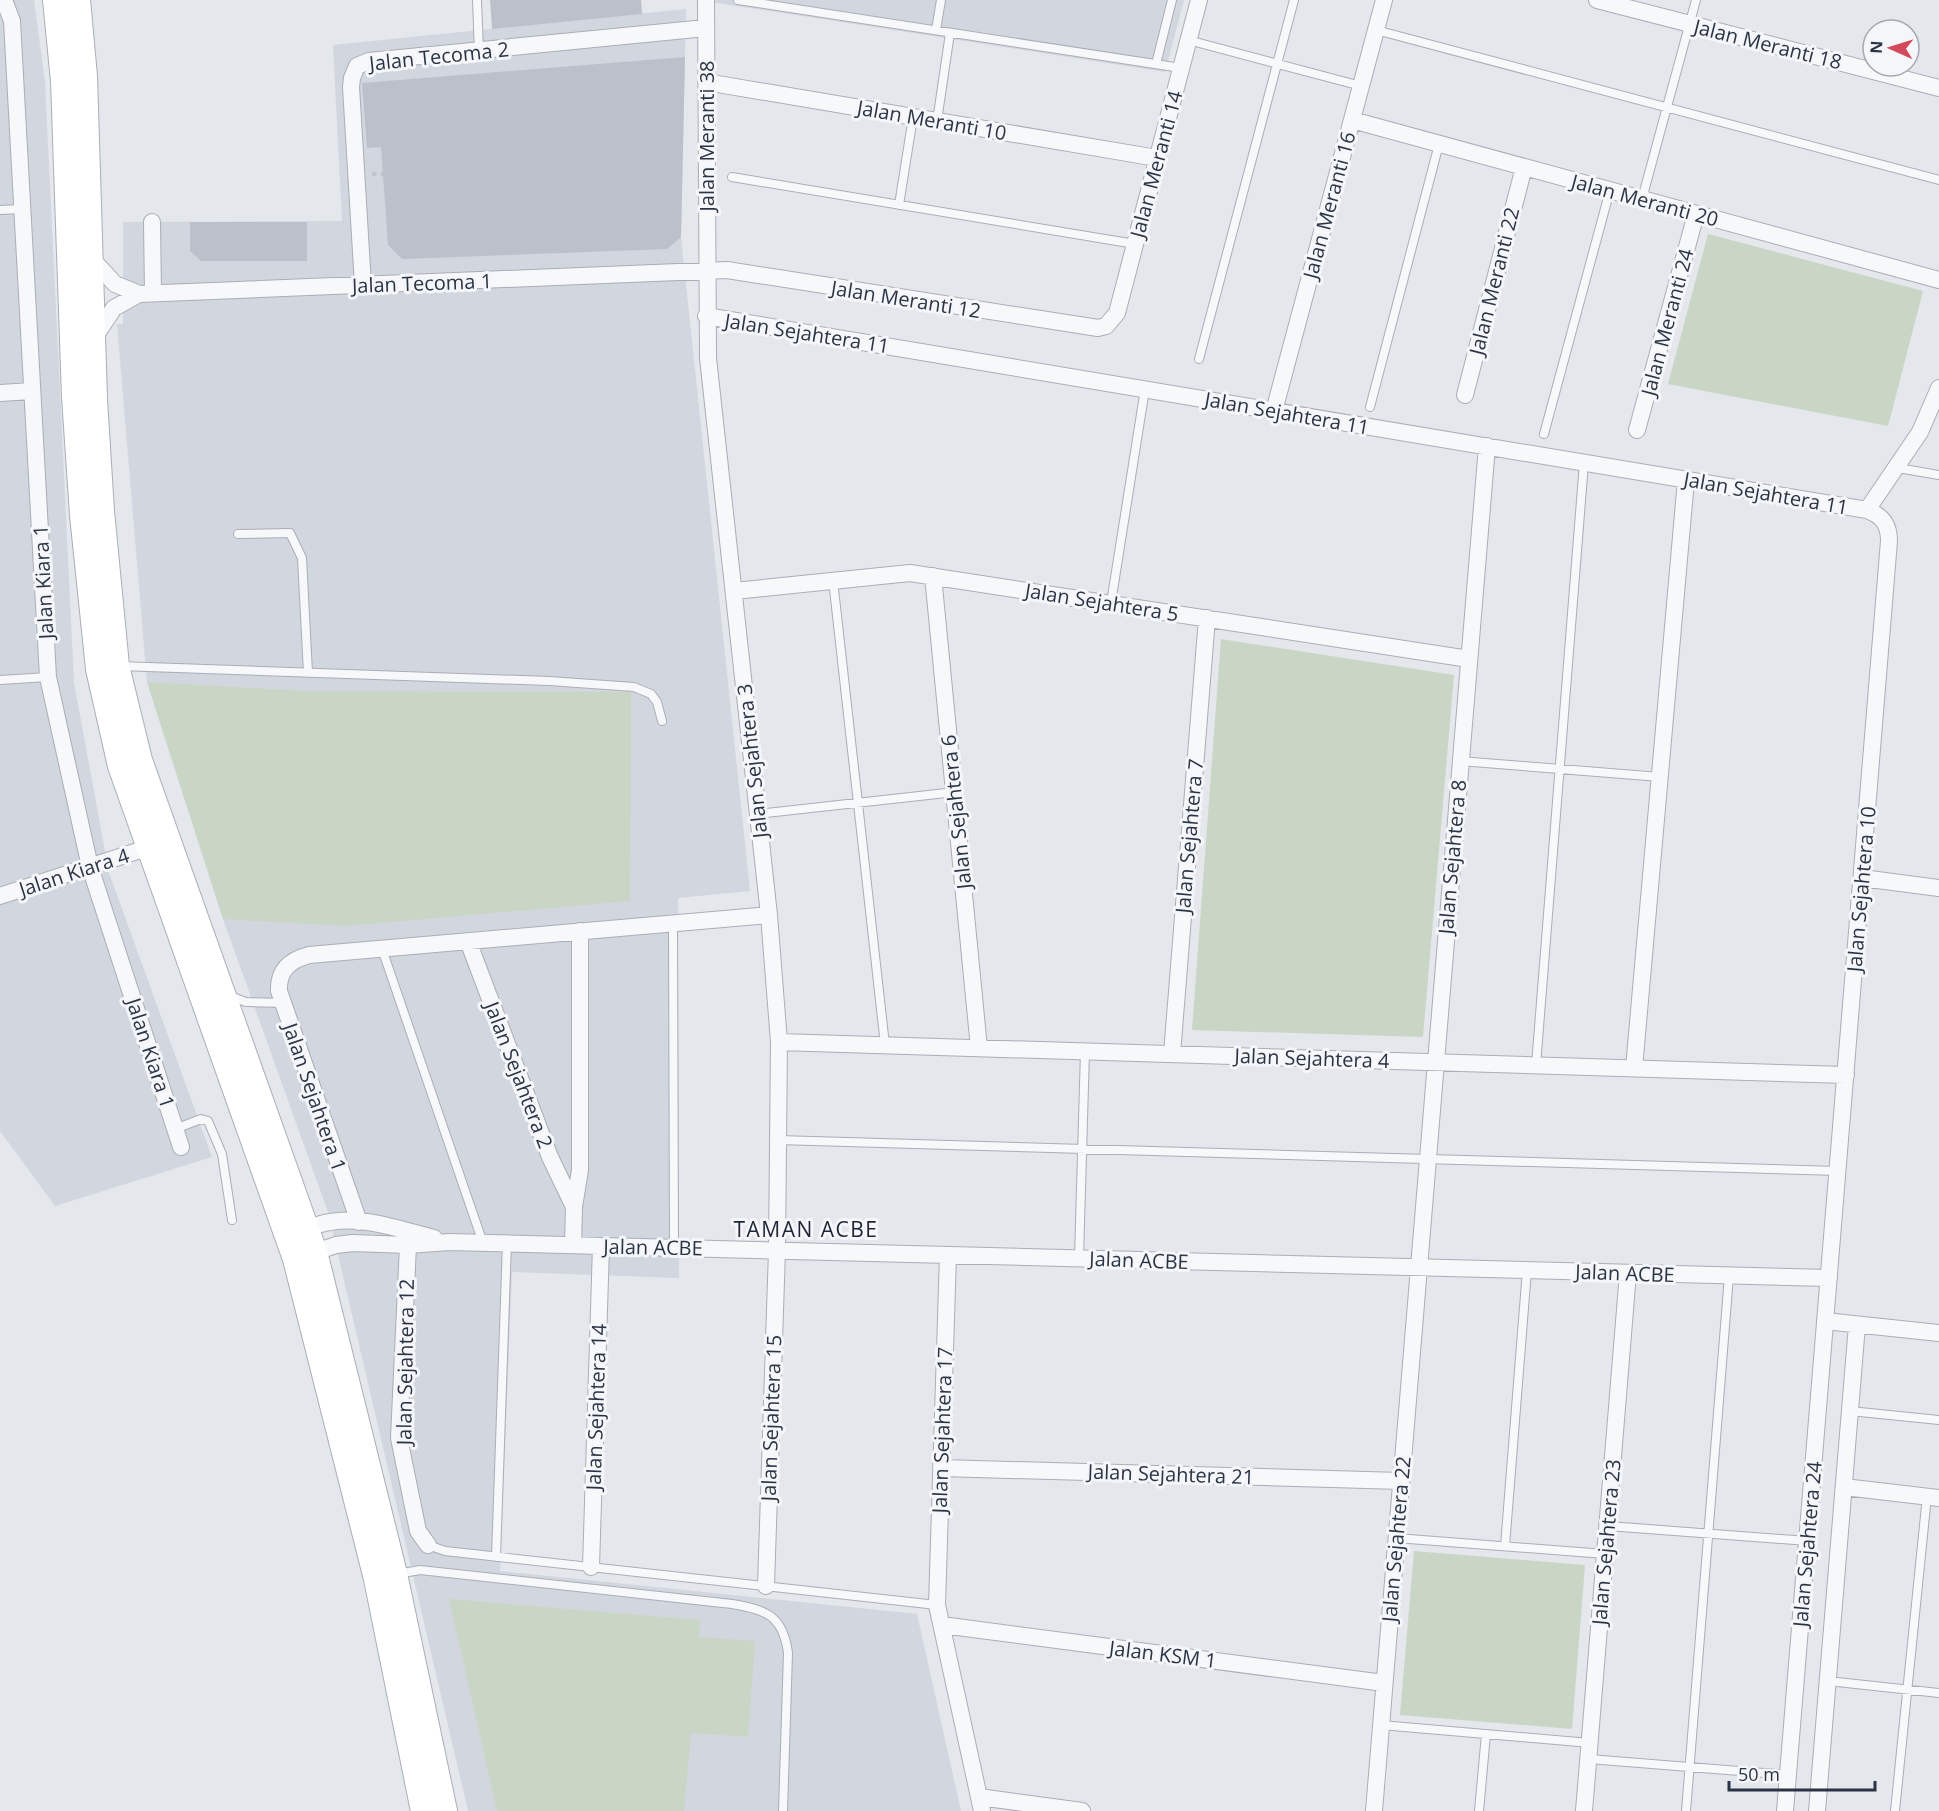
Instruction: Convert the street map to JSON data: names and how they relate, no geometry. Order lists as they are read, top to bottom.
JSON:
{
  "streets": {
    "street": [
      "Jalan Meranti 18",
      "Jalan Tecoma 2",
      "Jalan Meranti 10",
      "Jalan Meranti 38",
      "Jalan Meranti 14",
      "Jalan Meranti 20",
      "Jalan Meranti 16",
      "Jalan Meranti 22",
      "Jalan Tecoma 1",
      "Jalan Meranti 12",
      "Jalan Meranti 24",
      "Jalan Sejahtera 11",
      "Jalan Kiara 1",
      "Jalan Sejahtera 5",
      "Jalan Sejahtera 3",
      "Jalan Sejahtera 6",
      "Jalan Sejahtera 7",
      "Jalan Sejahtera 8",
      "Jalan Kiara 4",
      "Jalan Sejahtera 10",
      "Jalan Sejahtera 4",
      "Jalan Sejahtera 2",
      "Jalan Sejahtera 1",
      "Jalan ACBE",
      "Jalan Sejahtera 12",
      "Jalan Sejahtera 14",
      "Jalan Sejahtera 15",
      "Jalan Sejahtera 17",
      "Jalan Sejahtera 21",
      "Jalan Sejahtera 22",
      "Jalan Sejahtera 23",
      "Jalan Sejahtera 24",
      "Jalan KSM 1"
    ]
  },
  "crossings": [
    ["Jalan Tecoma 2", "Jalan Meranti 38"],
    ["Jalan Tecoma 2", "Jalan Tecoma 1"],
    ["Jalan Meranti 10", "Jalan Meranti 38"],
    ["Jalan Meranti 10", "Jalan Meranti 14"],
    ["Jalan Meranti 38", "Jalan Tecoma 1"],
    ["Jalan Meranti 38", "Jalan Meranti 12"],
    ["Jalan Meranti 38", "Jalan Sejahtera 3"],
    ["Jalan Meranti 14", "Jalan Meranti 12"],
    ["Jalan Meranti 20", "Jalan Meranti 16"],
    ["Jalan Meranti 20", "Jalan Meranti 22"],
    ["Jalan Meranti 20", "Jalan Meranti 24"],
    ["Jalan Meranti 16", "Jalan Sejahtera 11"],
    ["Jalan Tecoma 1", "Jalan Meranti 12"],
    ["Jalan Tecoma 1", "Jalan Sejahtera 3"],
    ["Jalan Meranti 12", "Jalan Sejahtera 3"],
    ["Jalan Sejahtera 11", "Jalan Sejahtera 3"],
    ["Jalan Sejahtera 11", "Jalan Sejahtera 8"],
    ["Jalan Sejahtera 11", "Jalan Sejahtera 10"],
    ["Jalan Kiara 1", "Jalan Kiara 4"],
    ["Jalan Sejahtera 5", "Jalan Sejahtera 3"],
    ["Jalan Sejahtera 5", "Jalan Sejahtera 6"],
    ["Jalan Sejahtera 5", "Jalan Sejahtera 7"],
    ["Jalan Sejahtera 5", "Jalan Sejahtera 8"],
    ["Jalan Sejahtera 3", "Jalan Sejahtera 4"],
    ["Jalan Sejahtera 3", "Jalan ACBE"],
    ["Jalan Sejahtera 3", "Jalan Sejahtera 15"],
    ["Jalan Sejahtera 6", "Jalan Sejahtera 4"],
    ["Jalan Sejahtera 7", "Jalan Sejahtera 4"],
    ["Jalan Sejahtera 8", "Jalan Sejahtera 4"],
    ["Jalan Sejahtera 8", "Jalan ACBE"],
    ["Jalan Sejahtera 8", "Jalan Sejahtera 22"],
    ["Jalan Sejahtera 10", "Jalan Sejahtera 4"],
    ["Jalan Sejahtera 10", "Jalan ACBE"],
    ["Jalan Sejahtera 10", "Jalan Sejahtera 24"],
    ["Jalan Sejahtera 2", "Jalan ACBE"],
    ["Jalan Sejahtera 1", "Jalan ACBE"],
    ["Jalan ACBE", "Jalan Sejahtera 12"],
    ["Jalan ACBE", "Jalan Sejahtera 14"],
    ["Jalan ACBE", "Jalan Sejahtera 15"],
    ["Jalan ACBE", "Jalan Sejahtera 17"],
    ["Jalan ACBE", "Jalan Sejahtera 22"],
    ["Jalan ACBE", "Jalan Sejahtera 23"],
    ["Jalan ACBE", "Jalan Sejahtera 24"],
    ["Jalan Sejahtera 17", "Jalan Sejahtera 21"],
    ["Jalan Sejahtera 17", "Jalan KSM 1"],
    ["Jalan Sejahtera 21", "Jalan Sejahtera 22"],
    ["Jalan Sejahtera 22", "Jalan KSM 1"]
  ],
  "districts": ["TAMAN ACBE"],
  "scale_bar": "50 m",
  "north": "left"
}
